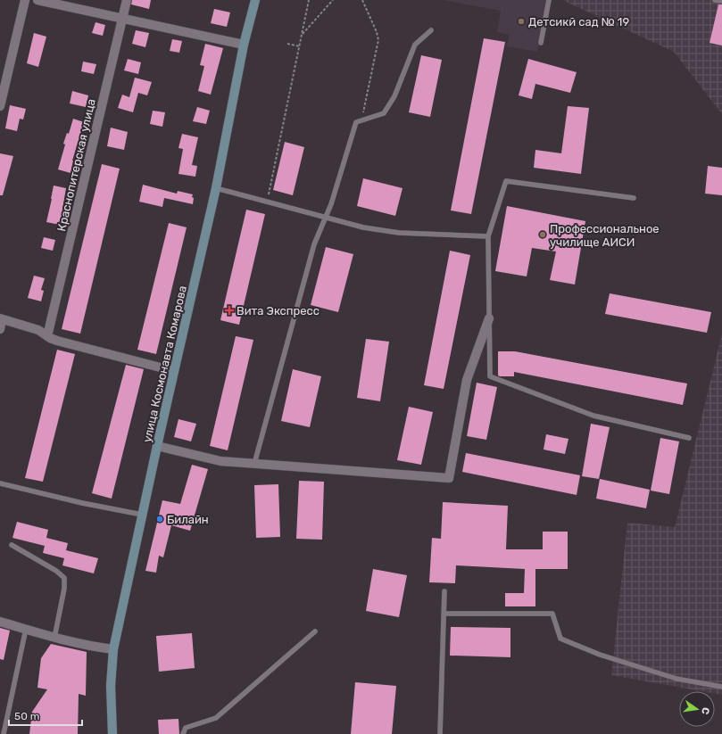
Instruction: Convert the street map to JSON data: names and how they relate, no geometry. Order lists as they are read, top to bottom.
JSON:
{
  "streets": {
    "main road": ["улица Космонавта Комарова"],
    "street": ["Краснопитерская улица"]
  },
  "places": {
    "other": ["Детсикй сад № 19", "Профессиональное училище АИСИ", "Билайн"],
    "health": ["Вита Экспресс"]
  },
  "scale_bar": "50 m",
  "north": "right"
}
